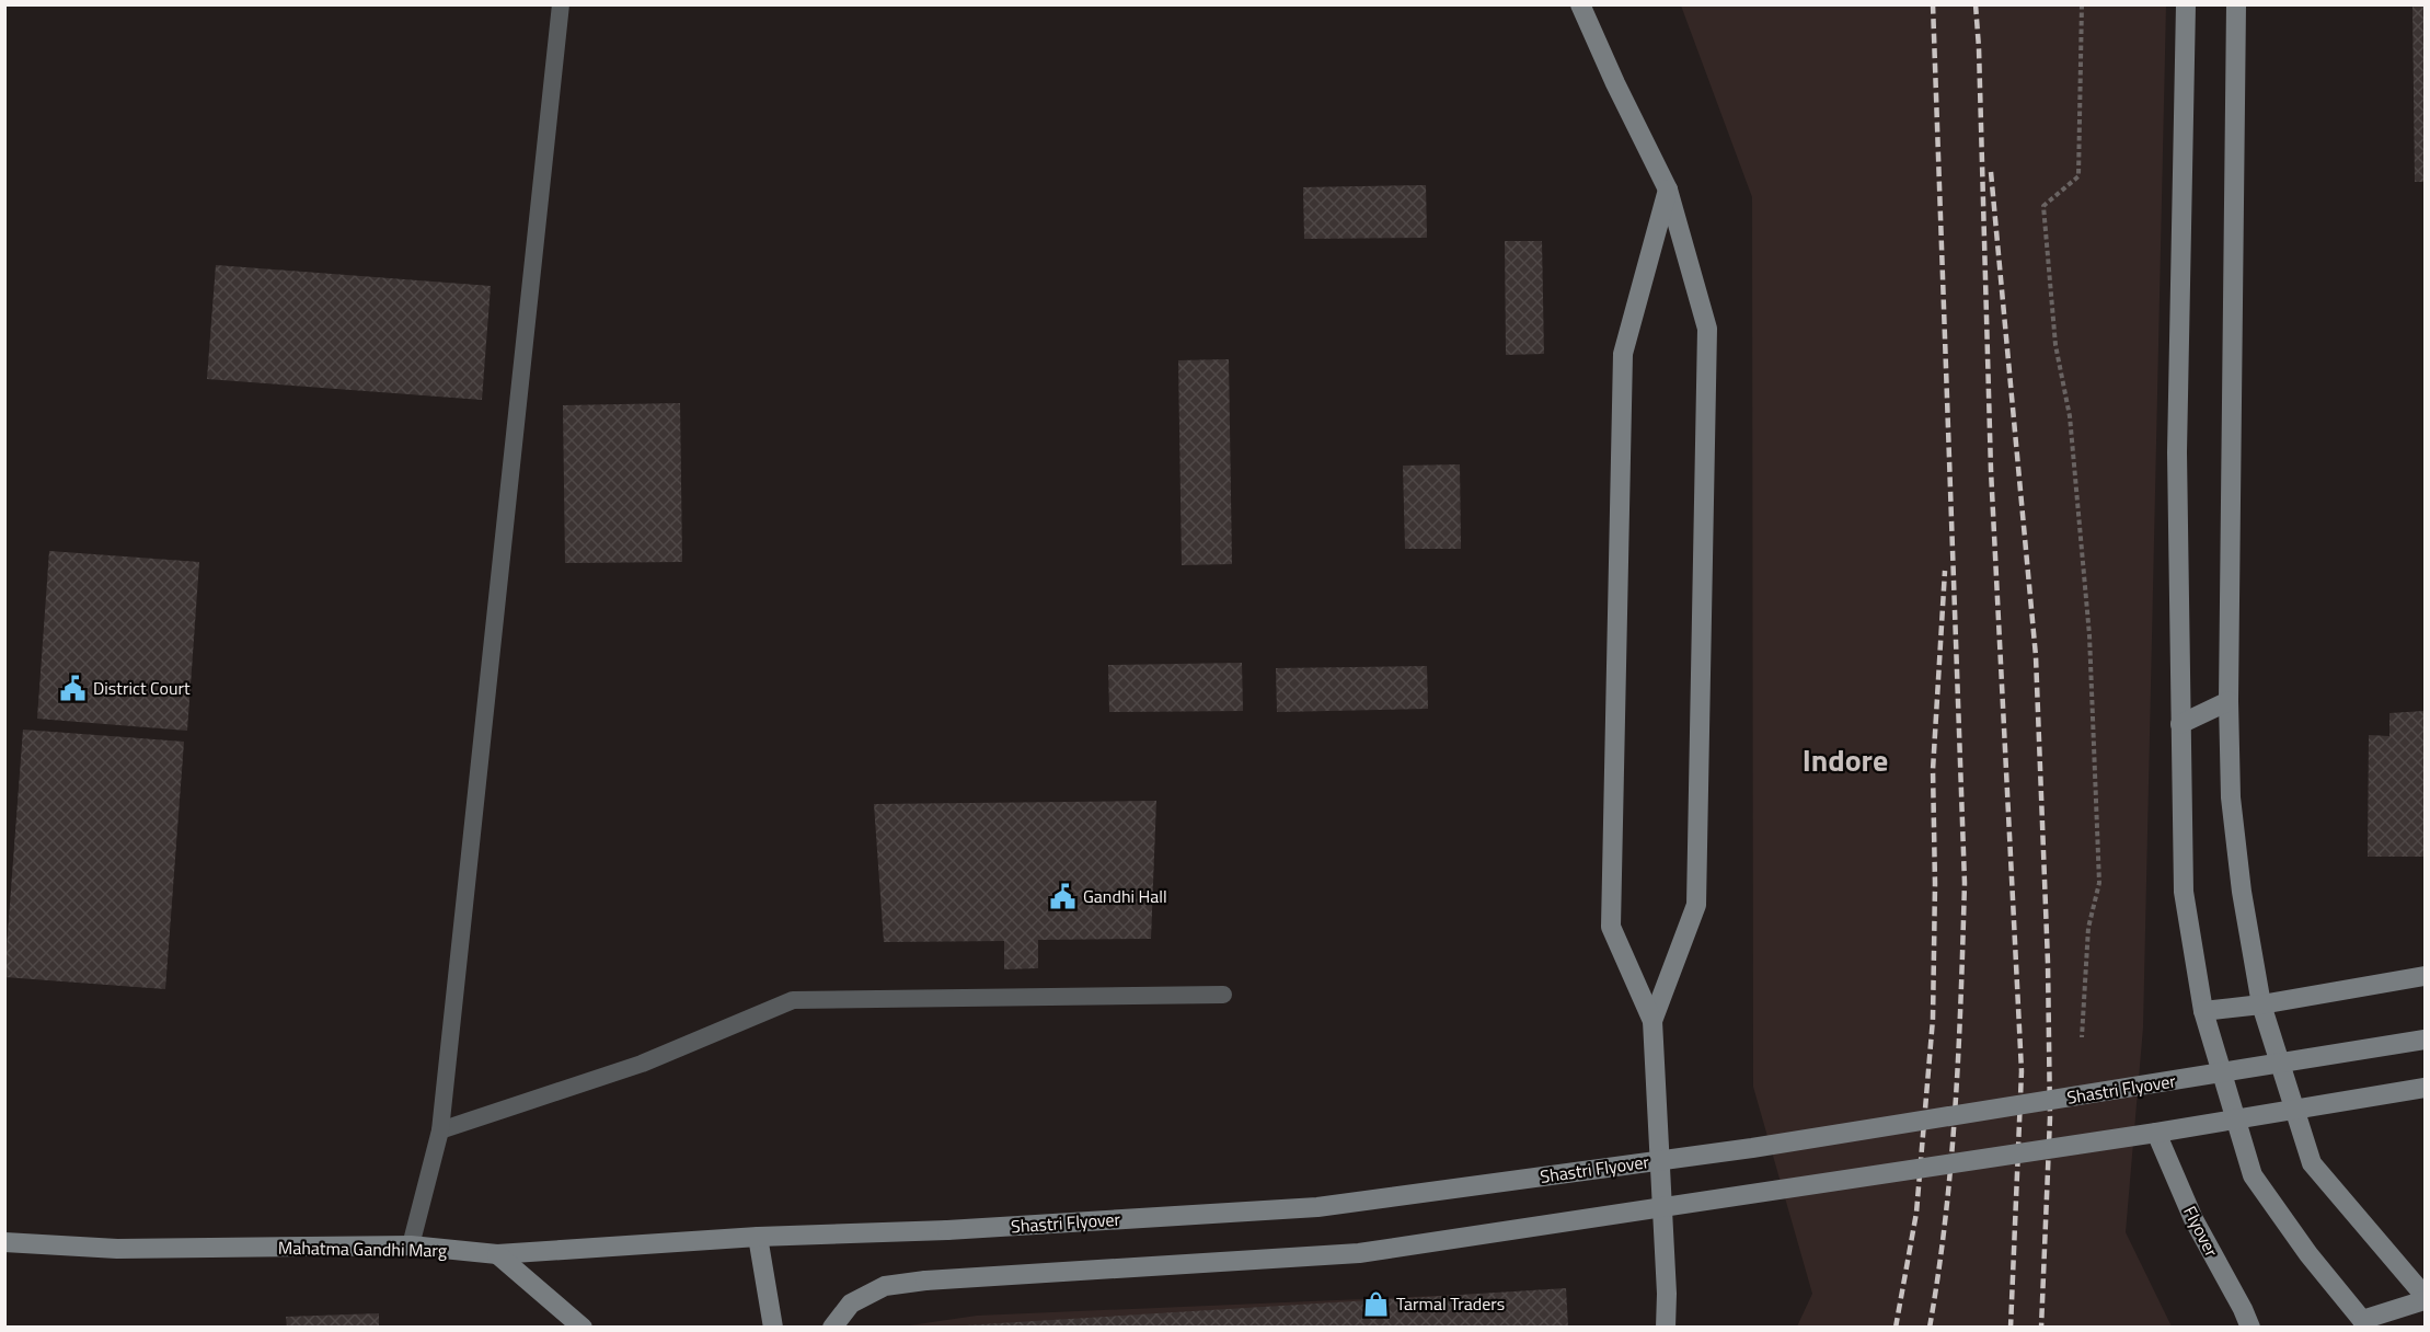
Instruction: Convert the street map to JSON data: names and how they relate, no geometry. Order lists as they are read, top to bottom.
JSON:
{
  "streets": {
    "street": ["Shastri Flyover", "Flyover", "Mahatma Gandhi Marg"]
  },
  "crossings": [
    ["Shastri Flyover", "Mahatma Gandhi Marg"]
  ],
  "districts": ["Indore"],
  "places": {
    "public building": ["District Court", "Gandhi Hall"],
    "shop": ["Tarmal Traders"]
  }
}
